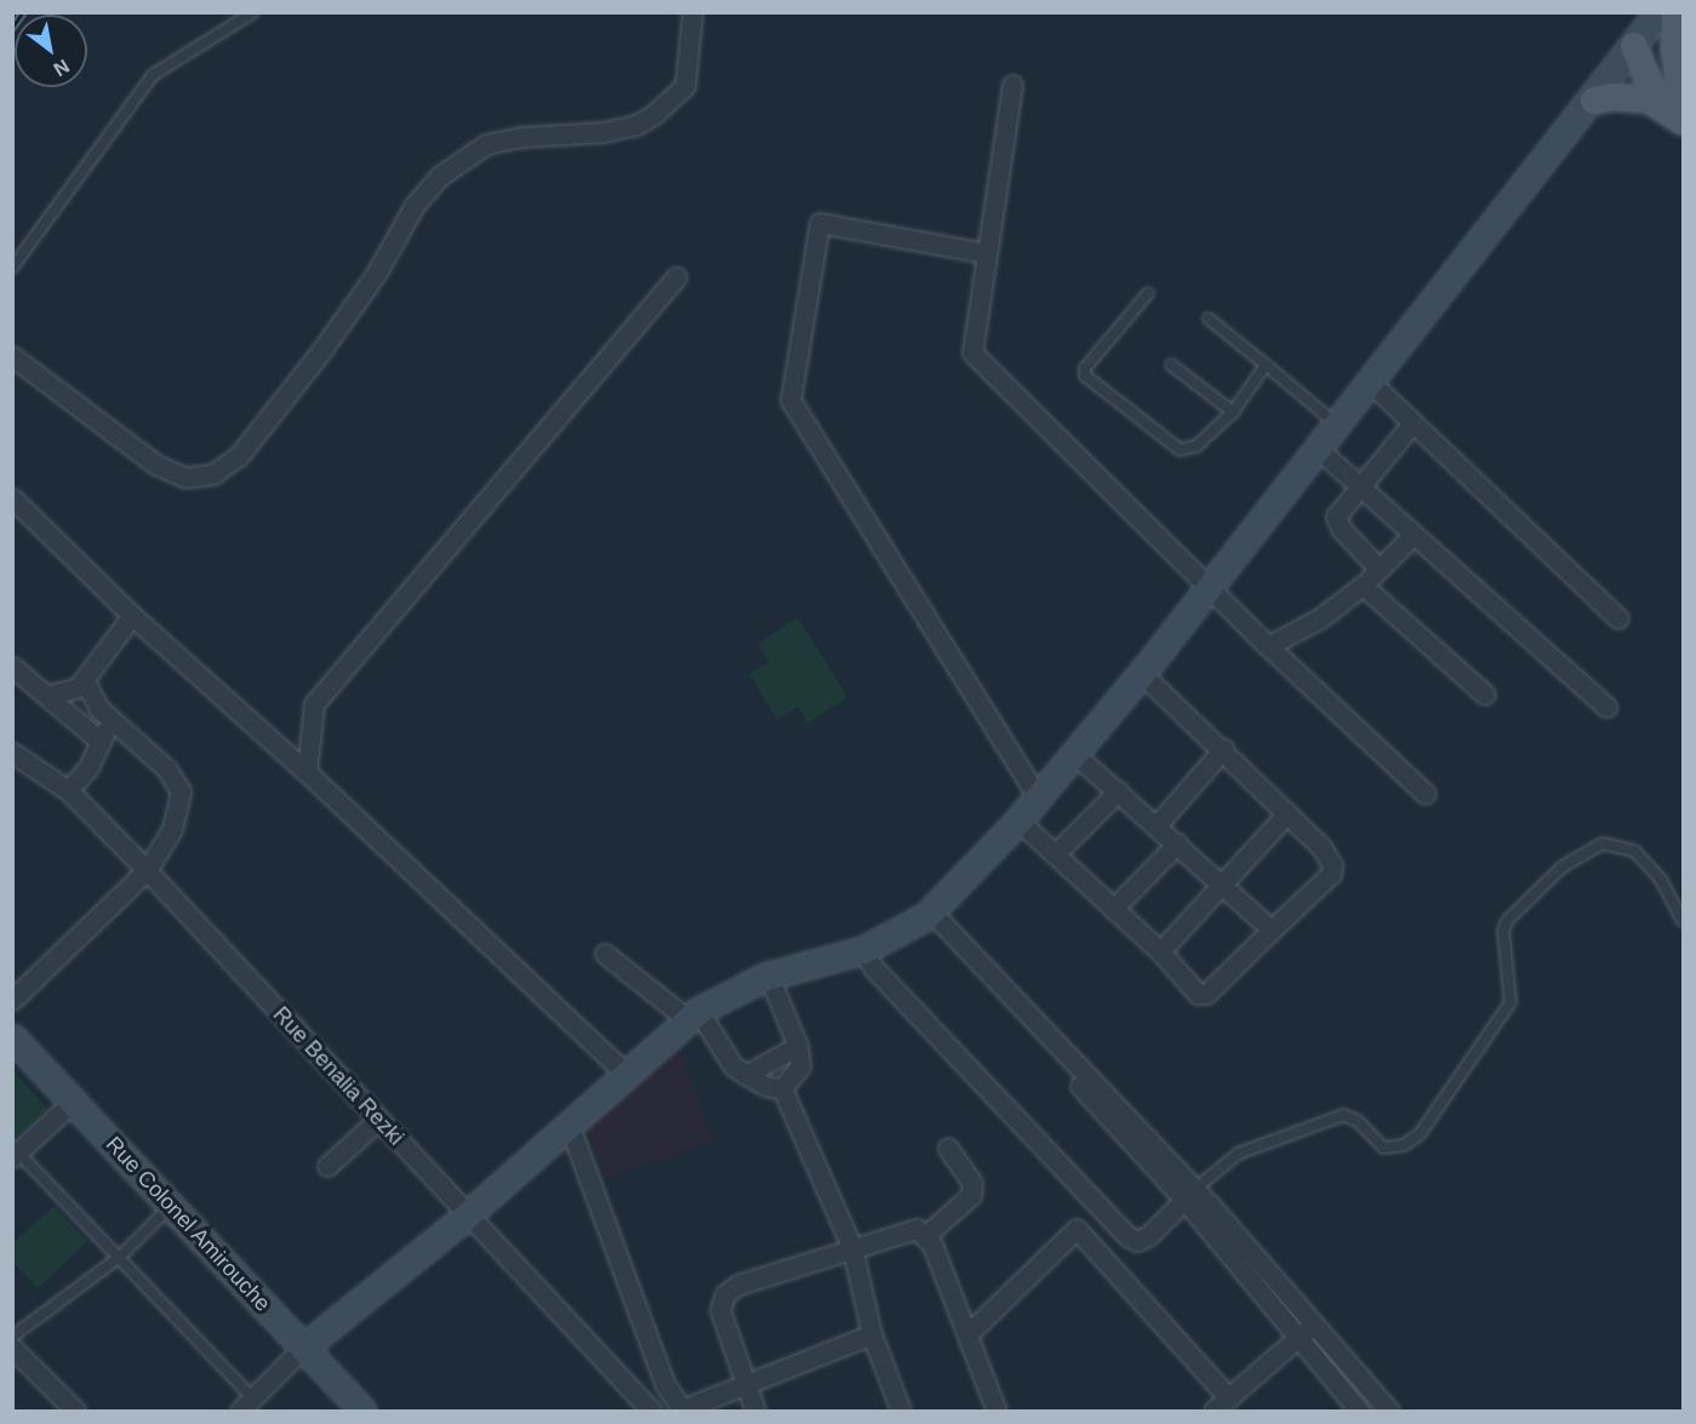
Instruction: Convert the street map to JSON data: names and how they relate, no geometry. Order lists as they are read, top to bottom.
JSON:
{
  "streets": {
    "main road": ["Rue Colonel Amirouche"],
    "street": ["Rue Benalia Rezki"]
  },
  "north": "bottom right"
}
